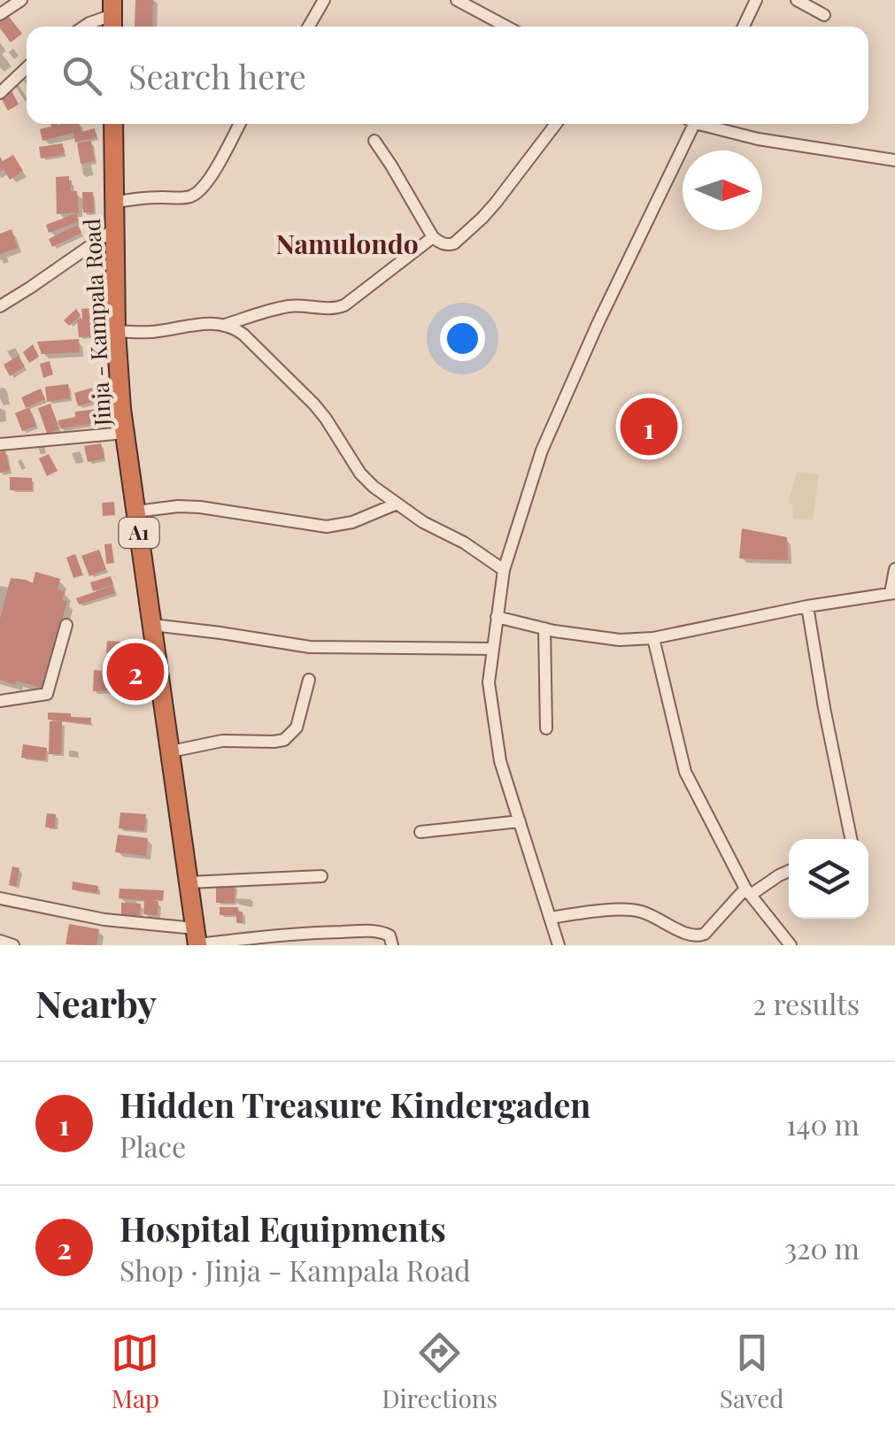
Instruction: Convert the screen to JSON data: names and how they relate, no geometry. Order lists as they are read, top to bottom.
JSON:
{
  "streets": {
    "highway": ["Jinja - Kampala Road", "A1"]
  },
  "districts": ["Namulondo"],
  "north": "right",
  "page": {
    "search": "Search here",
    "pins": ["1", "2"],
    "heading": ["Nearby", "2 results"],
    "list": [
      {
        "mark": "1",
        "name": "Hidden Treasure Kindergaden",
        "note": "Place",
        "value": "140 m"
      },
      {
        "mark": "2",
        "name": "Hospital Equipments",
        "note": "Shop · Jinja - Kampala Road",
        "value": "320 m"
      }
    ],
    "nav": ["Map", "Directions", "Saved"]
  }
}
